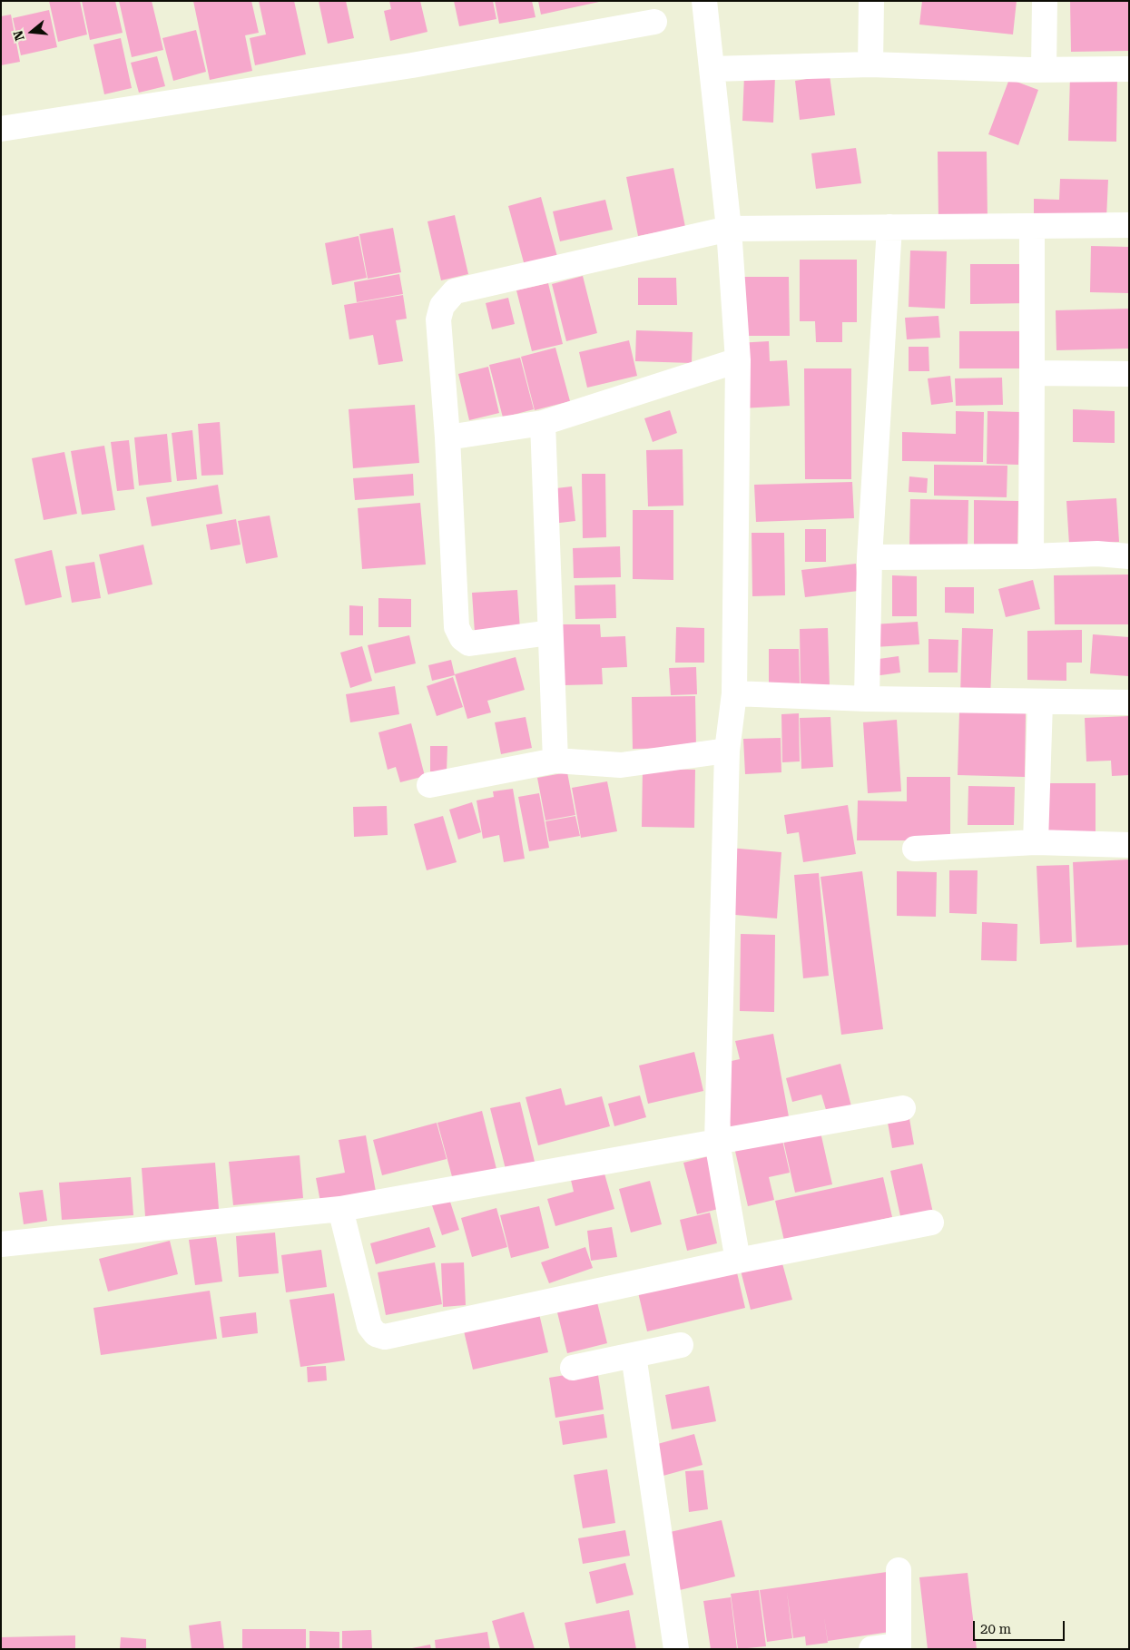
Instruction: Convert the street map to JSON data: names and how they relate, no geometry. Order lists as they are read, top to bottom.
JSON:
{
  "scale_bar": "20 m",
  "north": "left"
}
